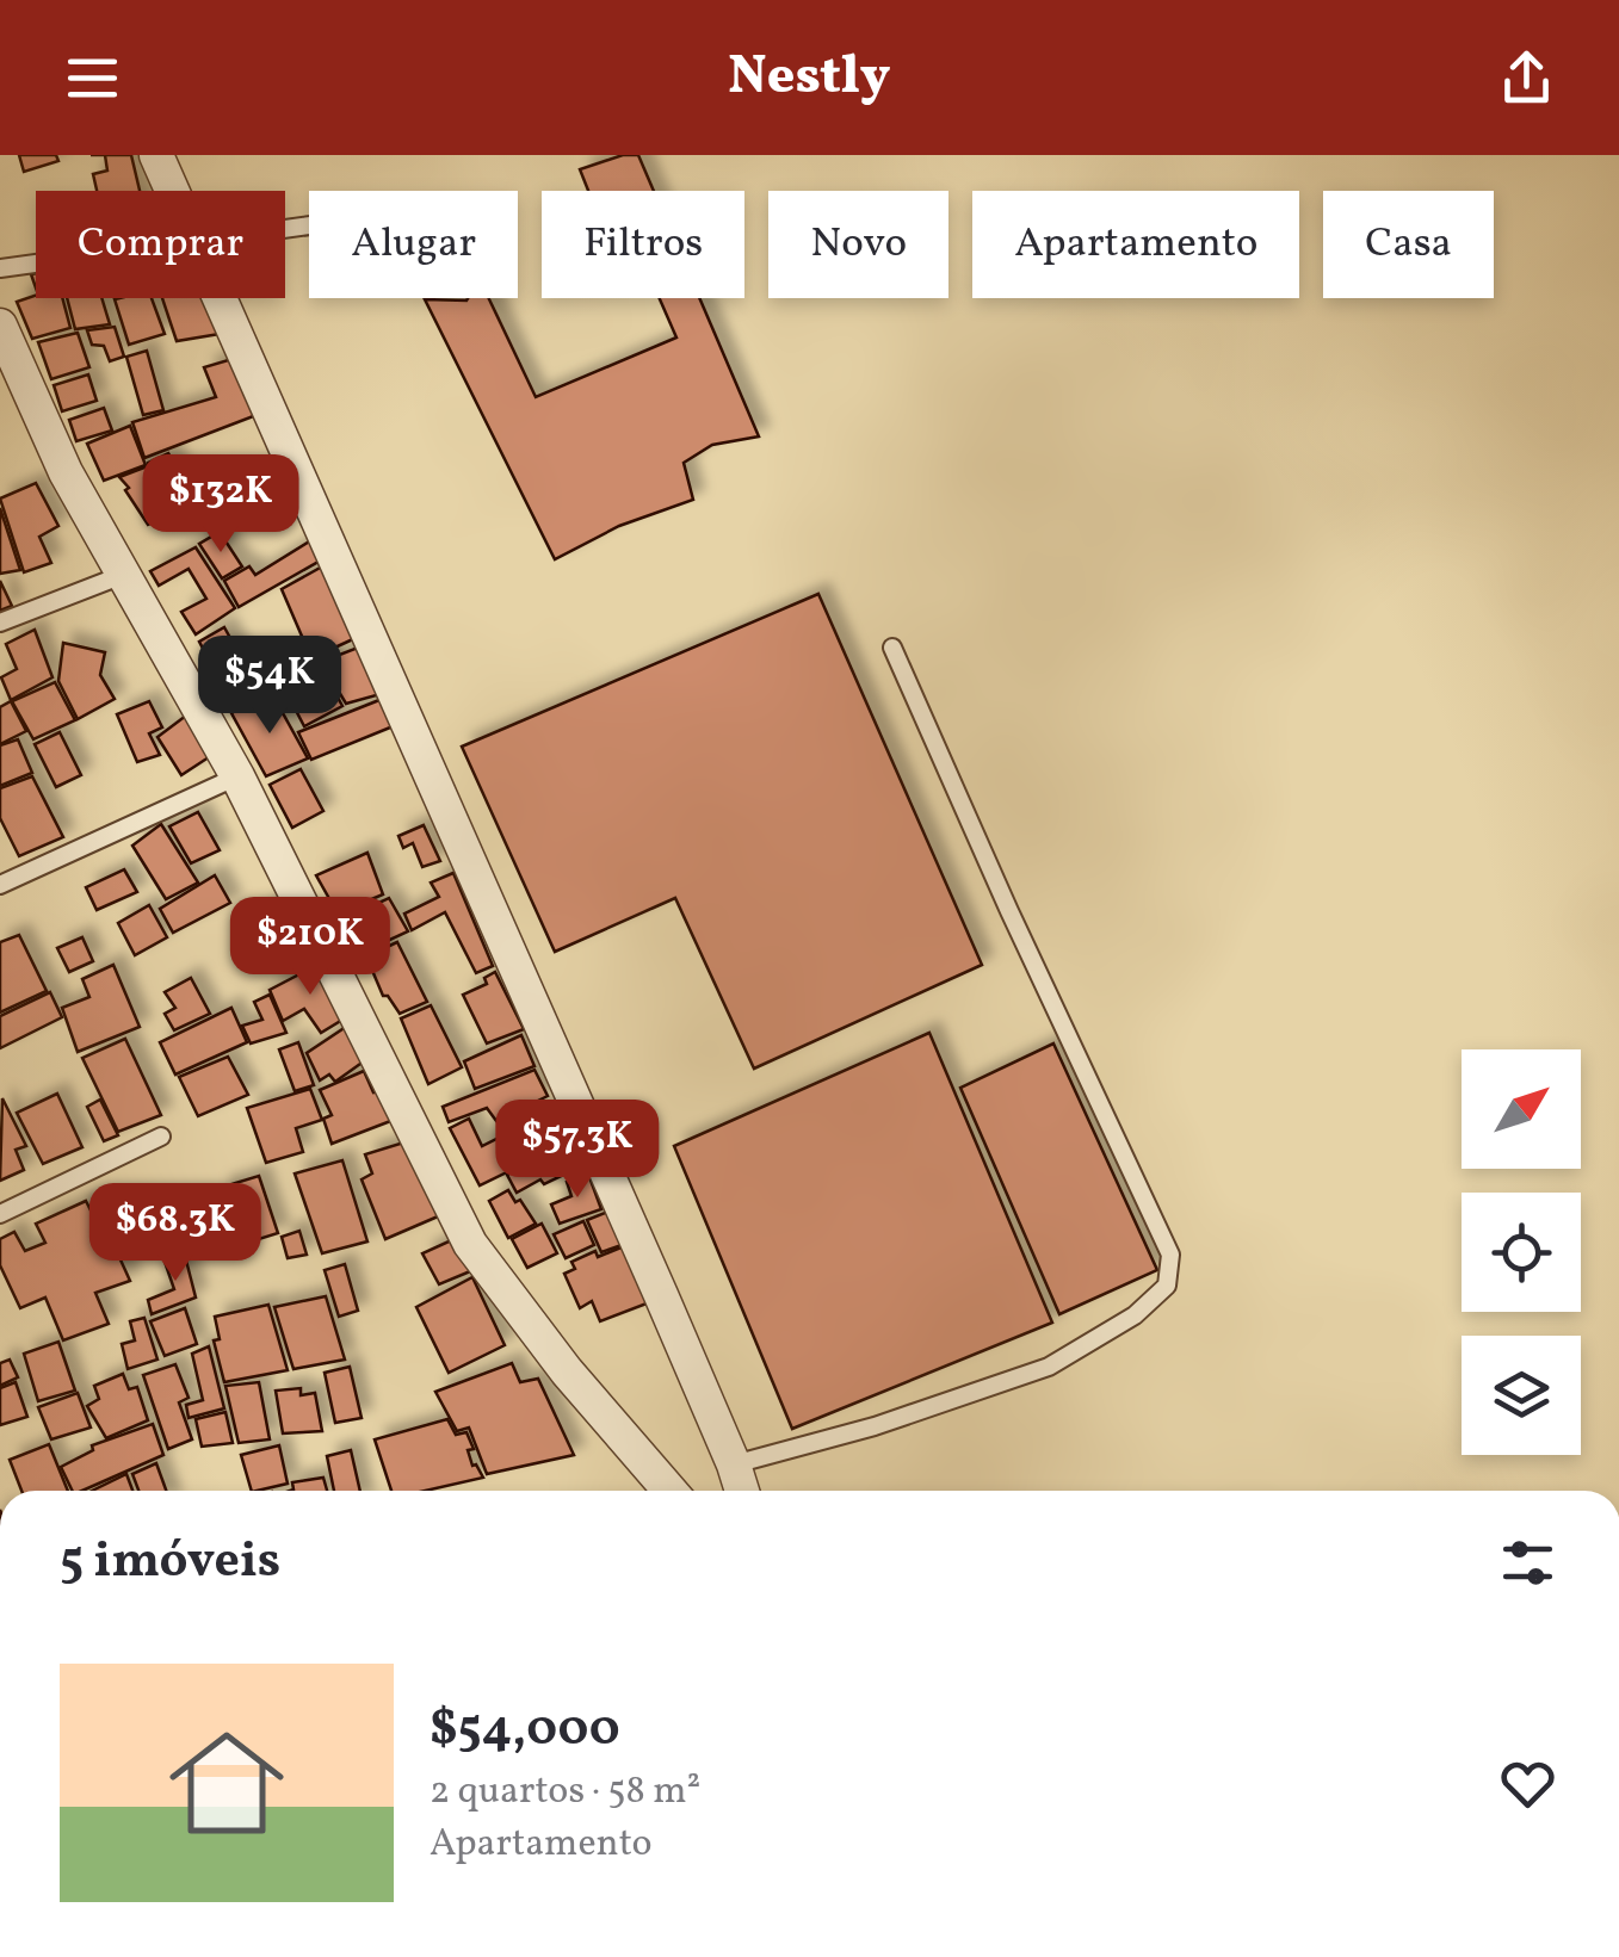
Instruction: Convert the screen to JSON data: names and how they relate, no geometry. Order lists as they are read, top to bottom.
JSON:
{
  "north": "top right",
  "page": {
    "header": "Nestly",
    "chip": [
      "Comprar",
      "Alugar",
      "Filtros",
      "Novo",
      "Apartamento",
      "Casa"
    ],
    "price": [
      "$132K",
      "$54K",
      "$210K",
      "$57.3K",
      "$68.3K"
    ],
    "heading": "5 imóveis",
    "list": [
      {
        "name": "$54,000",
        "note": "2 quartos · 58 m² · Apartamento"
      }
    ]
  }
}
